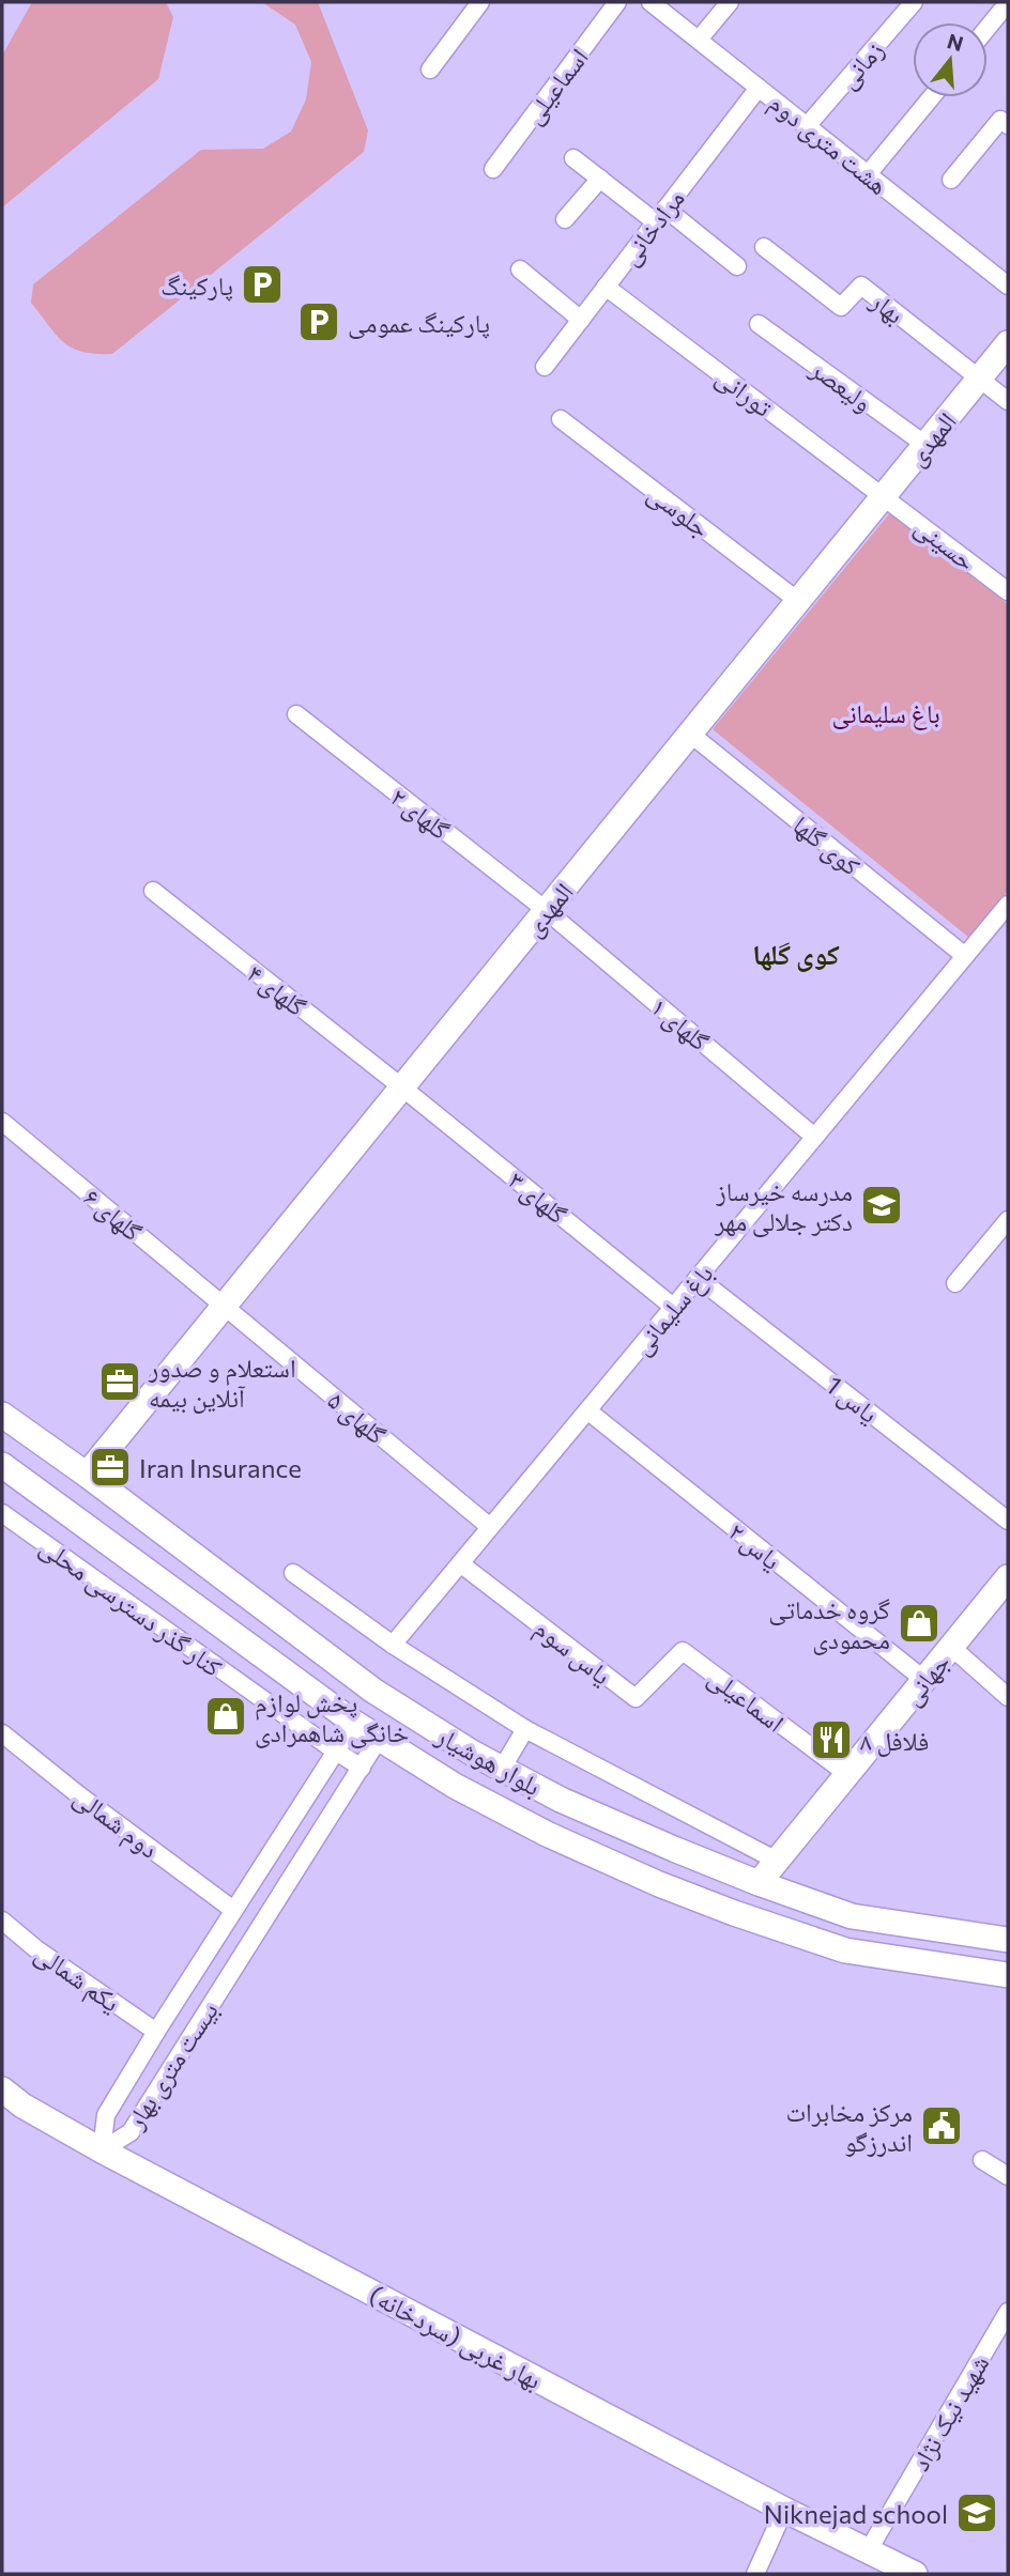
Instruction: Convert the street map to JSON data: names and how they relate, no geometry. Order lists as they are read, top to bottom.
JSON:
{
  "streets": {
    "street": [
      "زمانی",
      "اسماعیلی",
      "هشت متری دوم",
      "مرادخانی",
      "بهار",
      "ولیعصر",
      "تورانی",
      "المهدی",
      "جلوسی",
      "حسینی",
      "گلهای ۲",
      "کوی گلها",
      "گلهای ۴",
      "گلهای ۱",
      "گلهای ۳",
      "گلهای ۶",
      "باغ سلیمانی",
      "یاس 1",
      "گلهای ۵",
      "یاس ۲",
      "کنار گذر دسترسی محلی",
      "یاس سوم",
      "جهانی",
      "بلوار هوشیار",
      "دوم شمالی",
      "یکم شمالی",
      "بیست متری بهار",
      "بهار غربی (سردخانه)",
      "شهید نیک نژاد"
    ]
  },
  "crossings": [
    ["زمانی", "هشت متری دوم"],
    ["اسماعیلی", "یاس سوم"],
    ["اسماعیلی", "جهانی"],
    ["هشت متری دوم", "مرادخانی"],
    ["مرادخانی", "تورانی"],
    ["بهار", "المهدی"],
    ["ولیعصر", "المهدی"],
    ["تورانی", "المهدی"],
    ["تورانی", "حسینی"],
    ["المهدی", "جلوسی"],
    ["المهدی", "حسینی"],
    ["المهدی", "گلهای ۲"],
    ["المهدی", "کوی گلها"],
    ["المهدی", "گلهای ۴"],
    ["المهدی", "گلهای ۱"],
    ["المهدی", "گلهای ۳"],
    ["المهدی", "گلهای ۶"],
    ["المهدی", "گلهای ۵"],
    ["المهدی", "بلوار هوشیار"],
    ["گلهای ۲", "گلهای ۱"],
    ["کوی گلها", "باغ سلیمانی"],
    ["گلهای ۴", "گلهای ۳"],
    ["گلهای ۱", "باغ سلیمانی"],
    ["گلهای ۳", "باغ سلیمانی"],
    ["گلهای ۶", "گلهای ۵"],
    ["باغ سلیمانی", "یاس 1"],
    ["باغ سلیمانی", "گلهای ۵"],
    ["باغ سلیمانی", "یاس ۲"],
    ["باغ سلیمانی", "یاس سوم"],
    ["یاس ۲", "جهانی"],
    ["کنار گذر دسترسی محلی", "بیست متری بهار"],
    ["جهانی", "بلوار هوشیار"],
    ["بلوار هوشیار", "بیست متری بهار"],
    ["دوم شمالی", "بیست متری بهار"],
    ["یکم شمالی", "بیست متری بهار"],
    ["بیست متری بهار", "بهار غربی (سردخانه)"],
    ["بهار غربی (سردخانه)", "شهید نیک نژاد"]
  ],
  "districts": ["کوی گلها"],
  "parks": ["باغ سلیمانی"],
  "places": {
    "parking": ["پارکینگ", "پارکینگ عمومی"],
    "school or university": ["مدرسه خیرساز دکتر جلالی مهر", "Niknejad school"],
    "office": ["استعلام و صدور آنلاین بیمه", "Iran Insurance"],
    "shop": ["گروه خدماتی محمودی", "پخش لوازم خانگی شاهمرادی"],
    "restaurant": ["فلافل ۸"],
    "public building": ["مرکز مخابرات اندرزگو"]
  },
  "north": "top"
}
